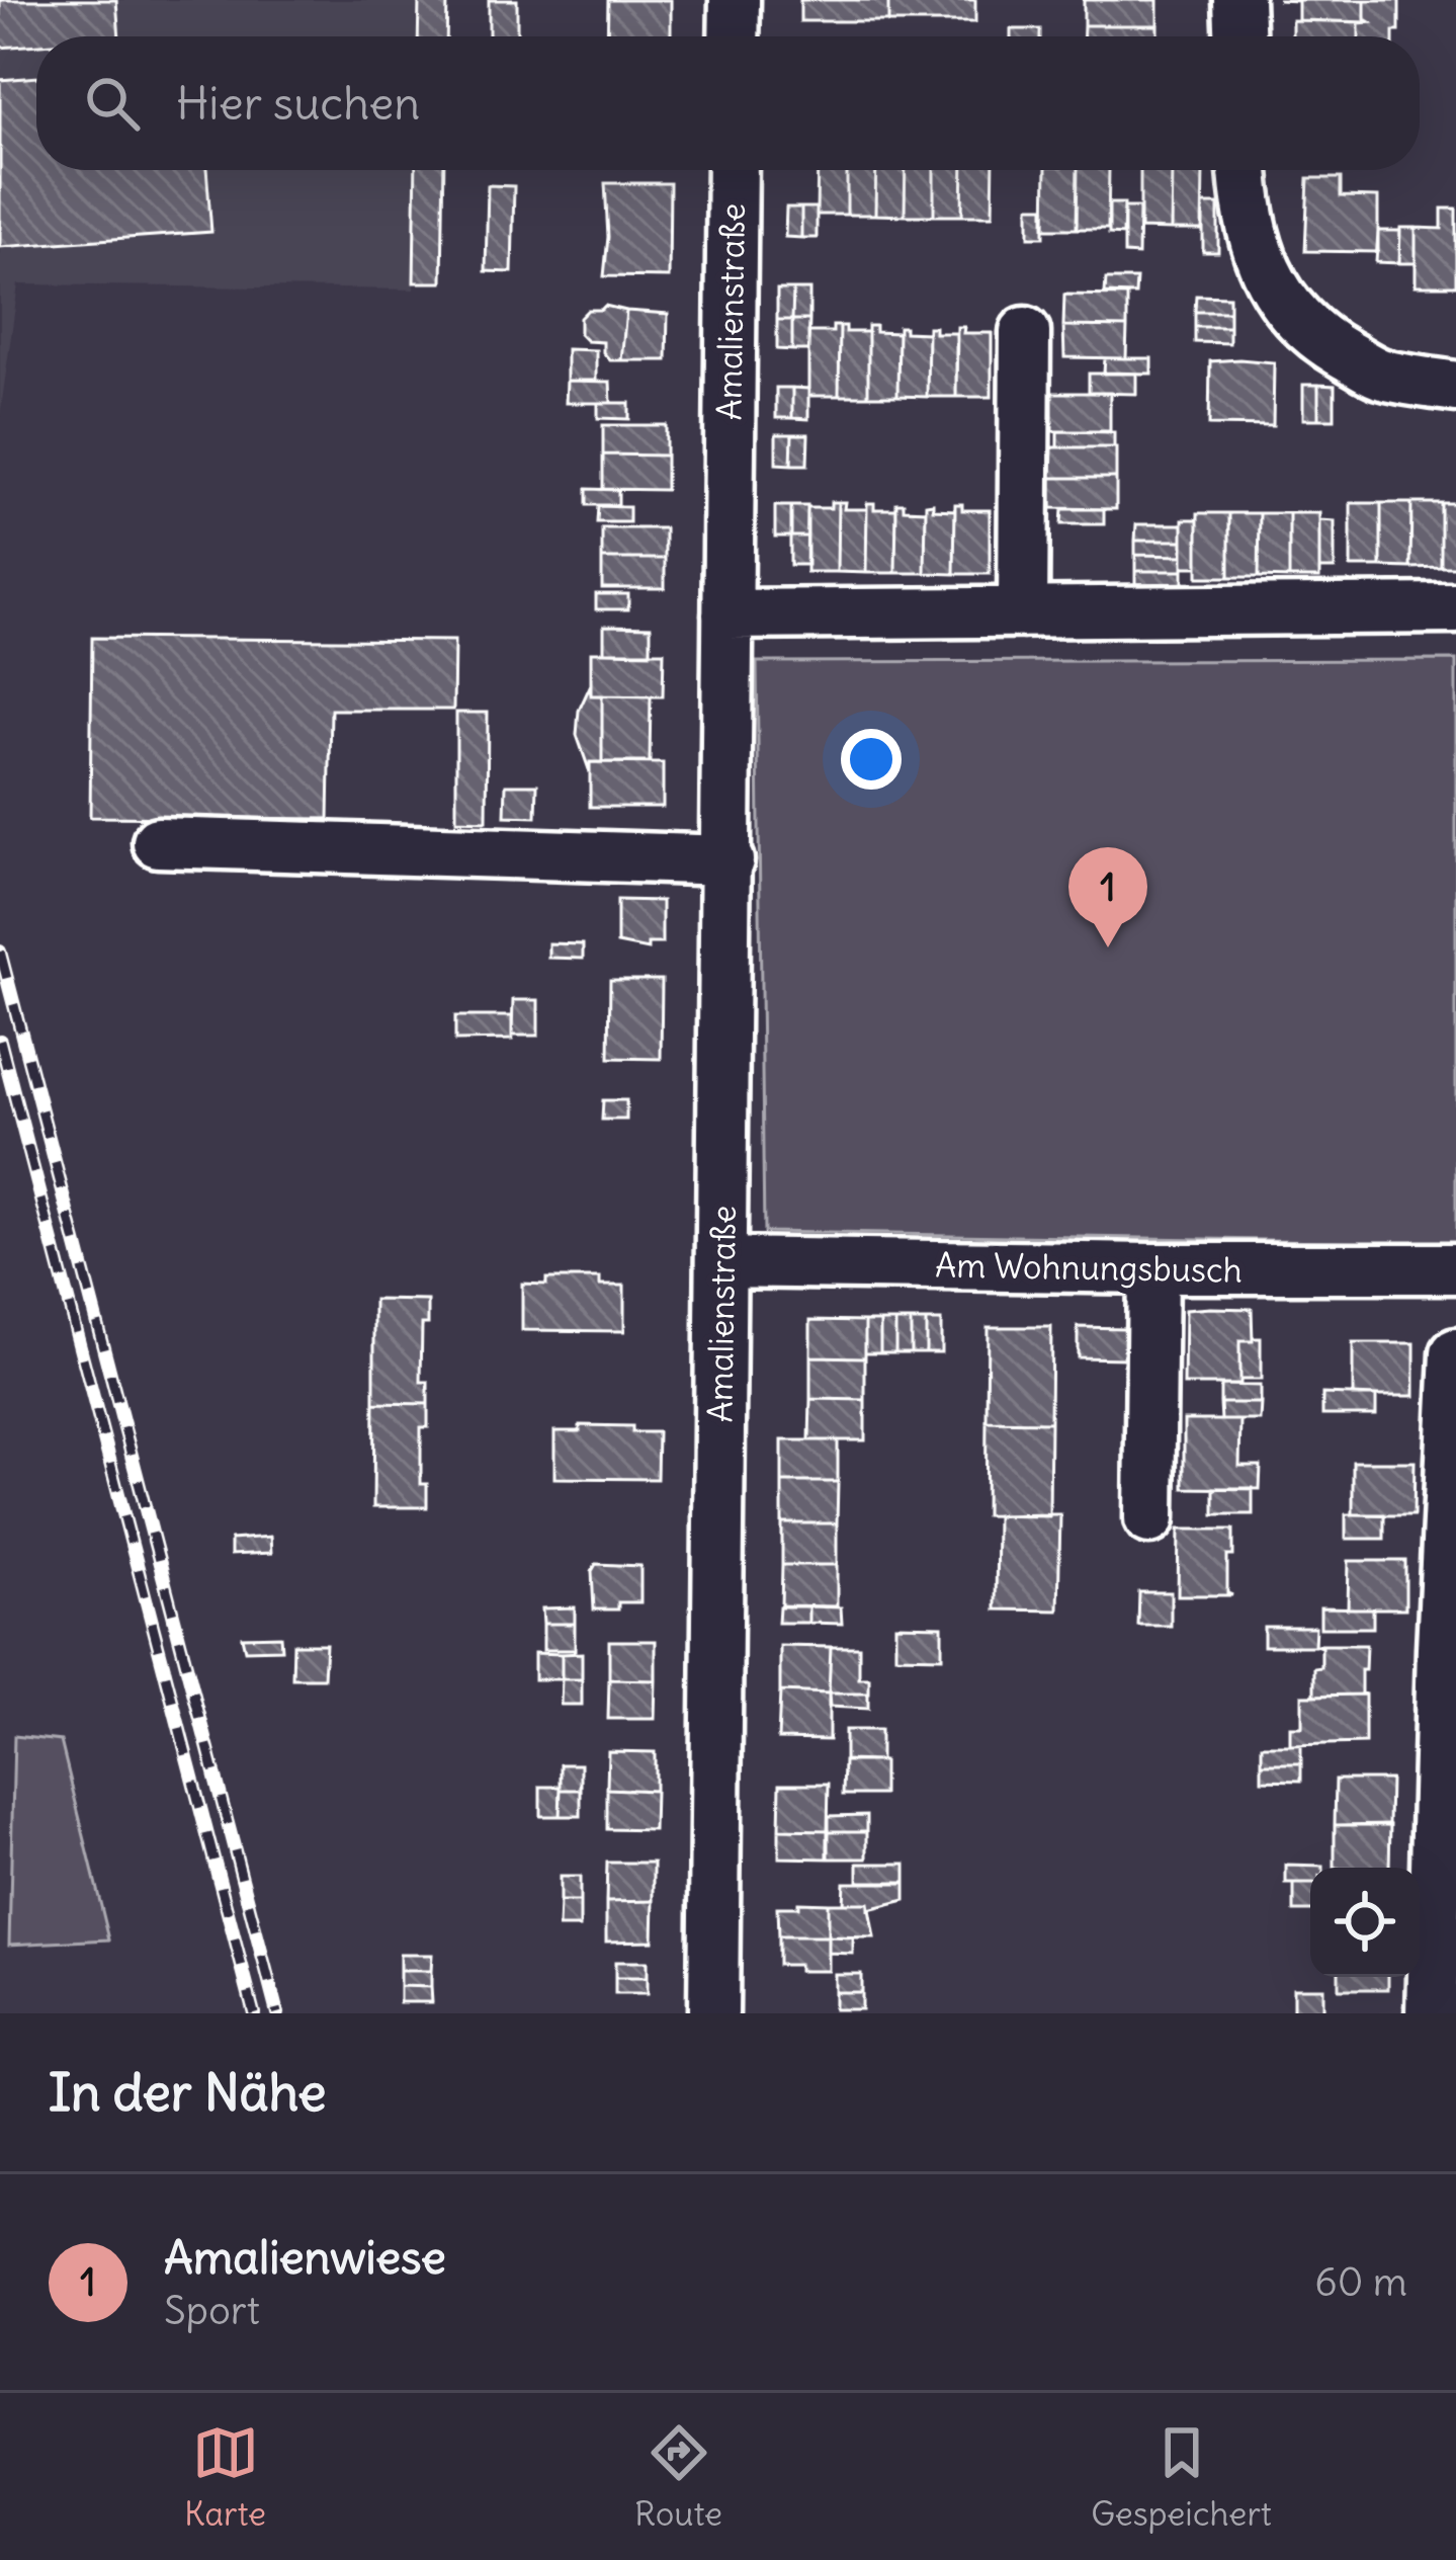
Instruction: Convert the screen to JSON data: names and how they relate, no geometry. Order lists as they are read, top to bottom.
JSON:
{
  "streets": {
    "street": ["Amalienstraße", "Am Wohnungsbusch"]
  },
  "crossings": [
    ["Amalienstraße", "Am Wohnungsbusch"]
  ],
  "page": {
    "search": "Hier suchen",
    "pins": "1",
    "heading": "In der Nähe",
    "list": [
      {
        "mark": "1",
        "name": "Amalienwiese",
        "note": "Sport",
        "value": "60 m"
      }
    ],
    "nav": ["Karte", "Route", "Gespeichert"]
  }
}
